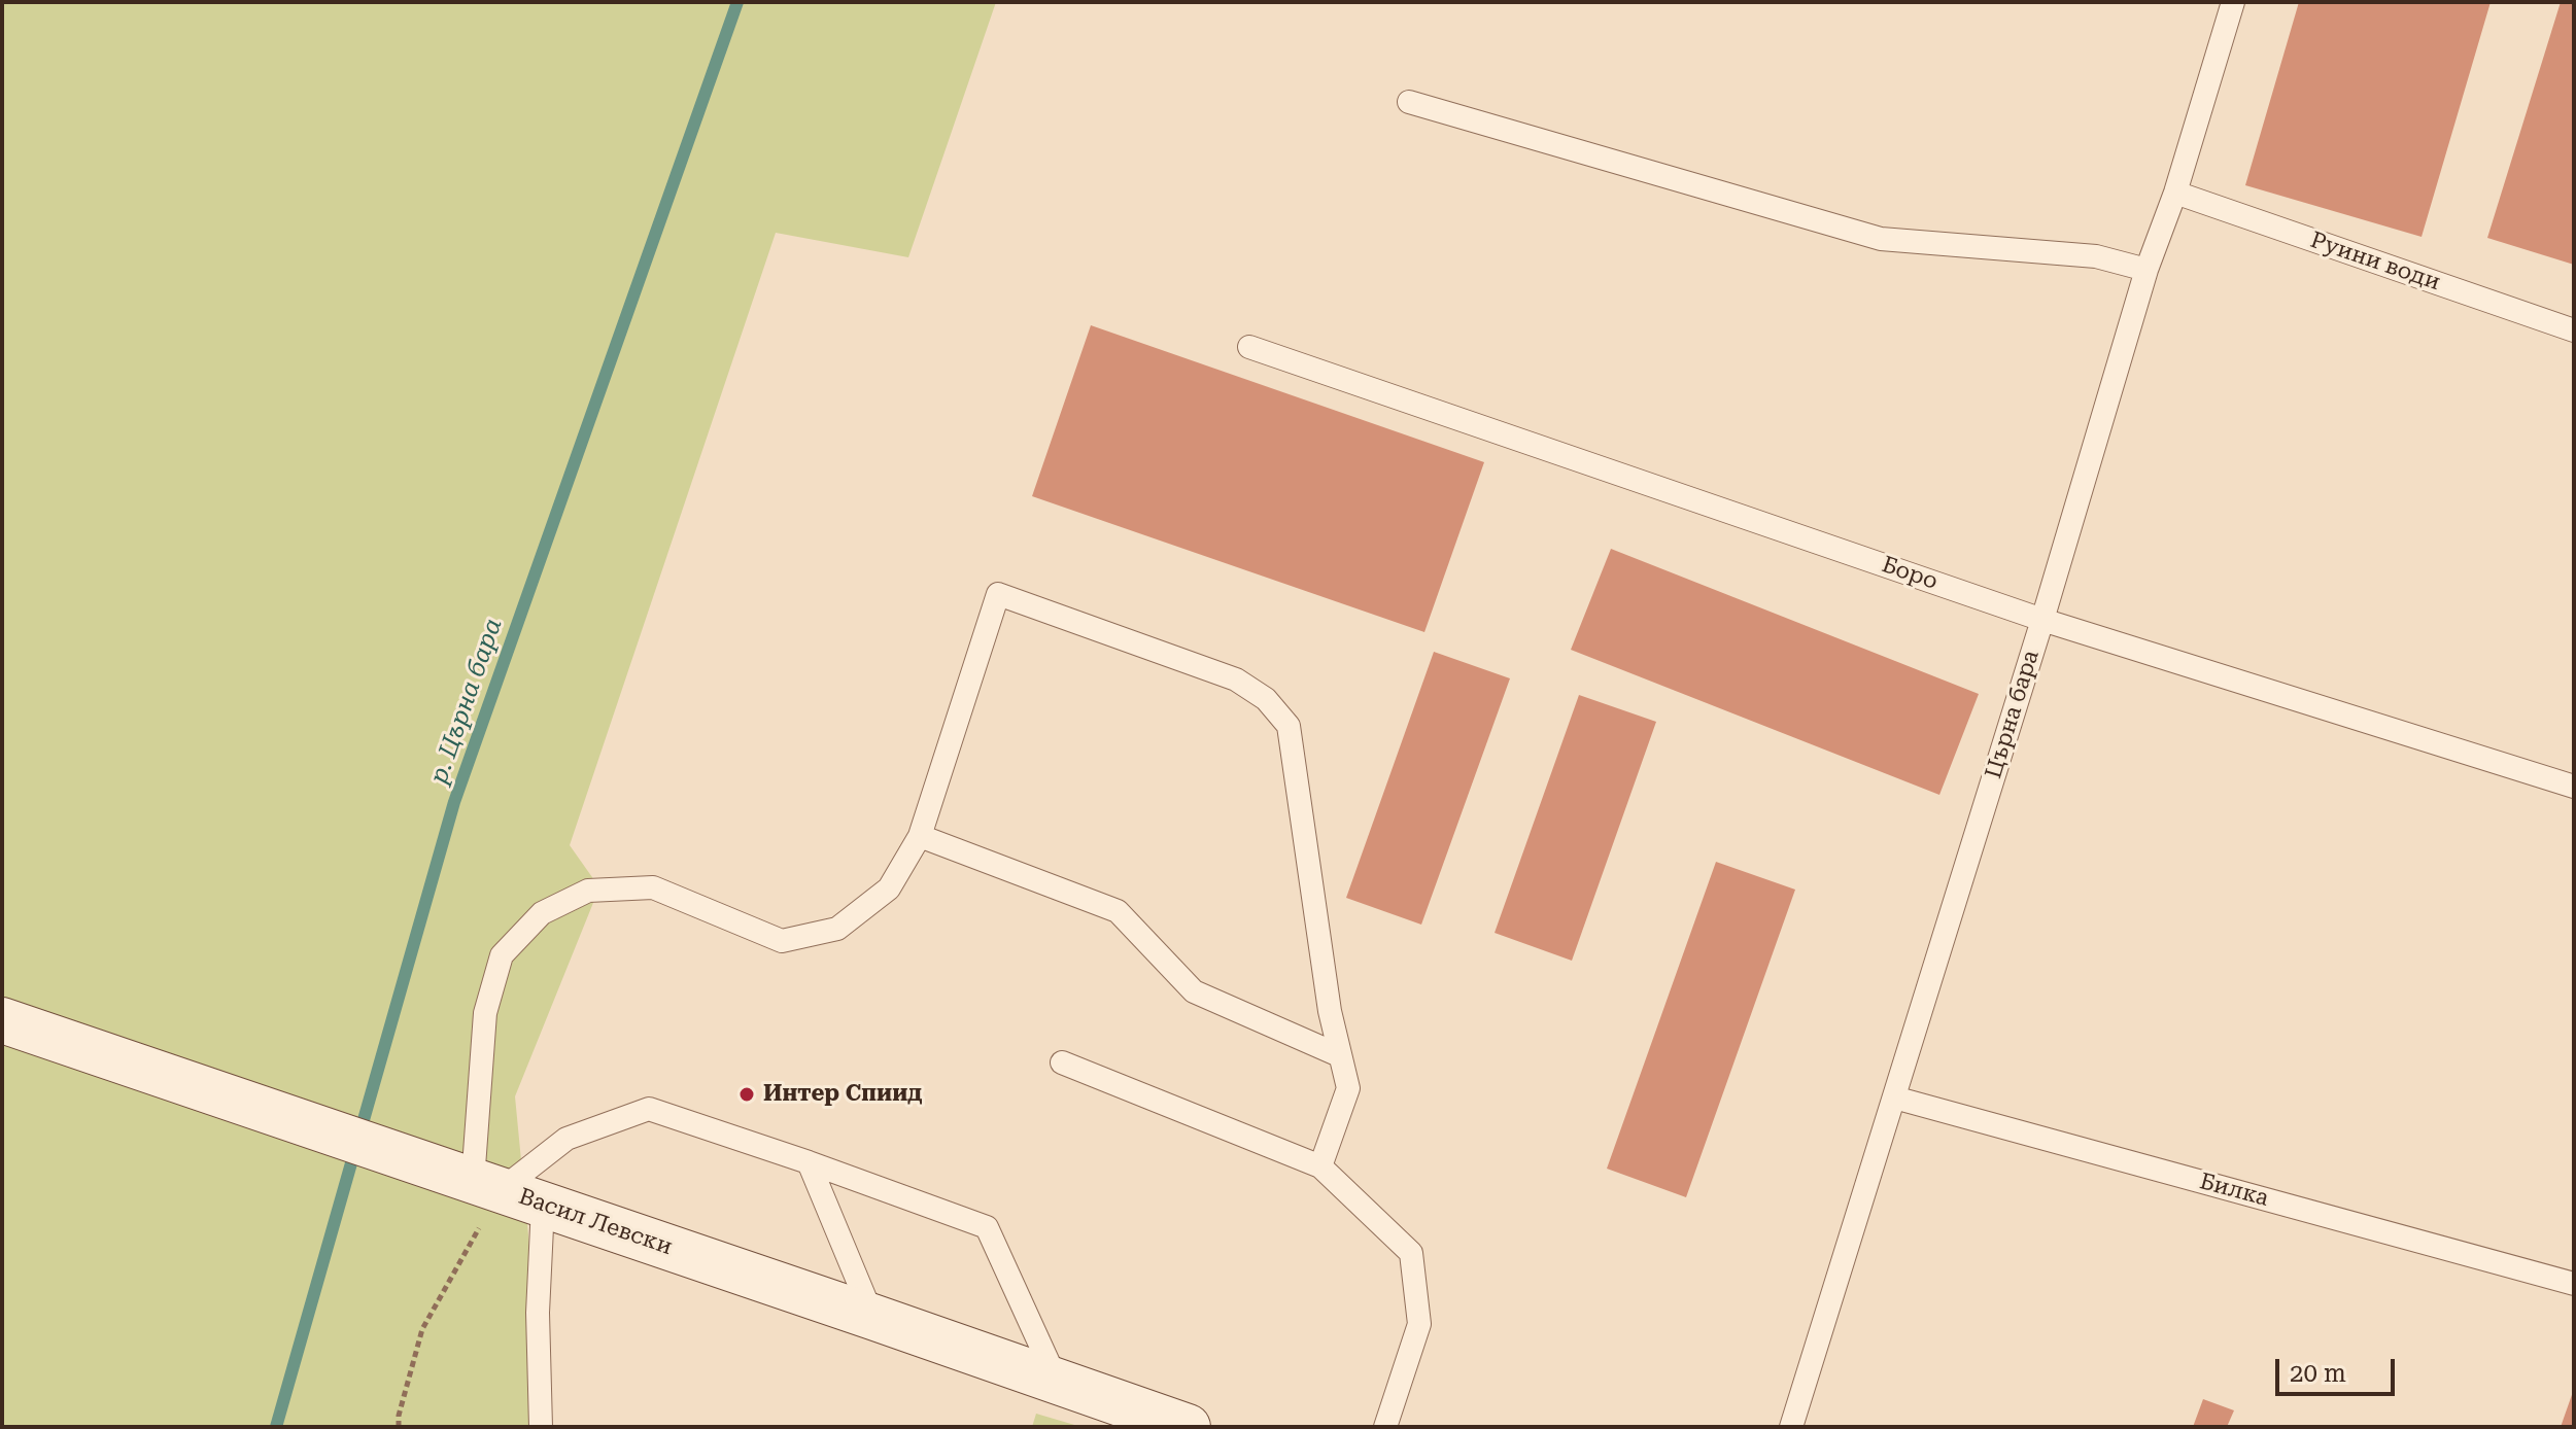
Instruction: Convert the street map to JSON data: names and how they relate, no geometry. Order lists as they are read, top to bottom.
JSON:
{
  "streets": {
    "street": ["Васил Левски"],
    "lane": [
      "Руини води",
      "Боро",
      "Църна бара",
      "Билка"
    ]
  },
  "crossings": [
    ["Руини води", "Църна бара"],
    ["Боро", "Църна бара"],
    ["Църна бара", "Билка"]
  ],
  "water": ["р. Църна бара"],
  "places": ["Интер Спиид"],
  "scale_bar": "20 m"
}
